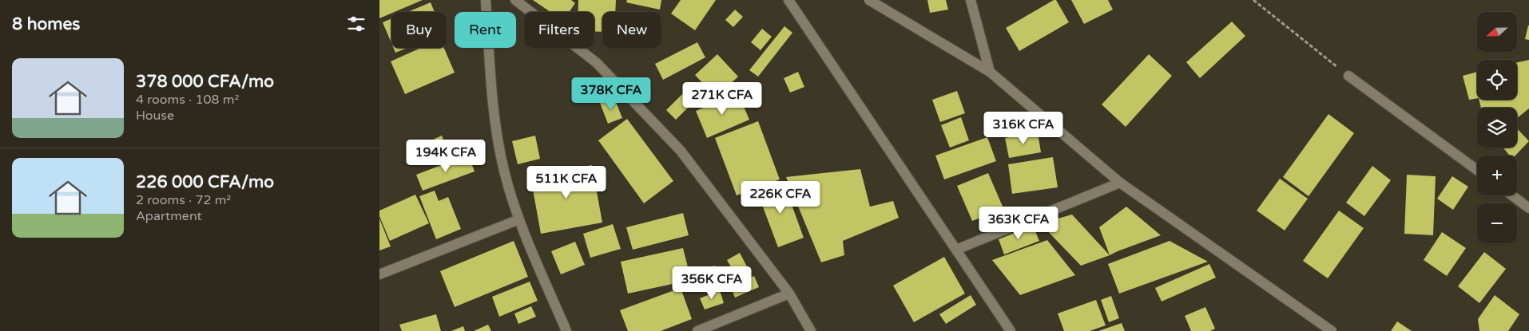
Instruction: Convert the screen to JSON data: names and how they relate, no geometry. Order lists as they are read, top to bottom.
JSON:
{
  "north": "left",
  "page": {
    "heading": "8 homes",
    "map_buttons": ["+", "−"],
    "chip": [
      "Buy",
      "Rent",
      "Filters",
      "New"
    ],
    "list": [
      {
        "name": "378 000 CFA/mo",
        "note": "4 rooms · 108 m² · House"
      },
      {
        "name": "226 000 CFA/mo",
        "note": "2 rooms · 72 m² · Apartment"
      }
    ],
    "price": [
      "378K CFA",
      "271K CFA",
      "316K CFA",
      "194K CFA",
      "511K CFA",
      "226K CFA",
      "363K CFA",
      "356K CFA"
    ]
  }
}
